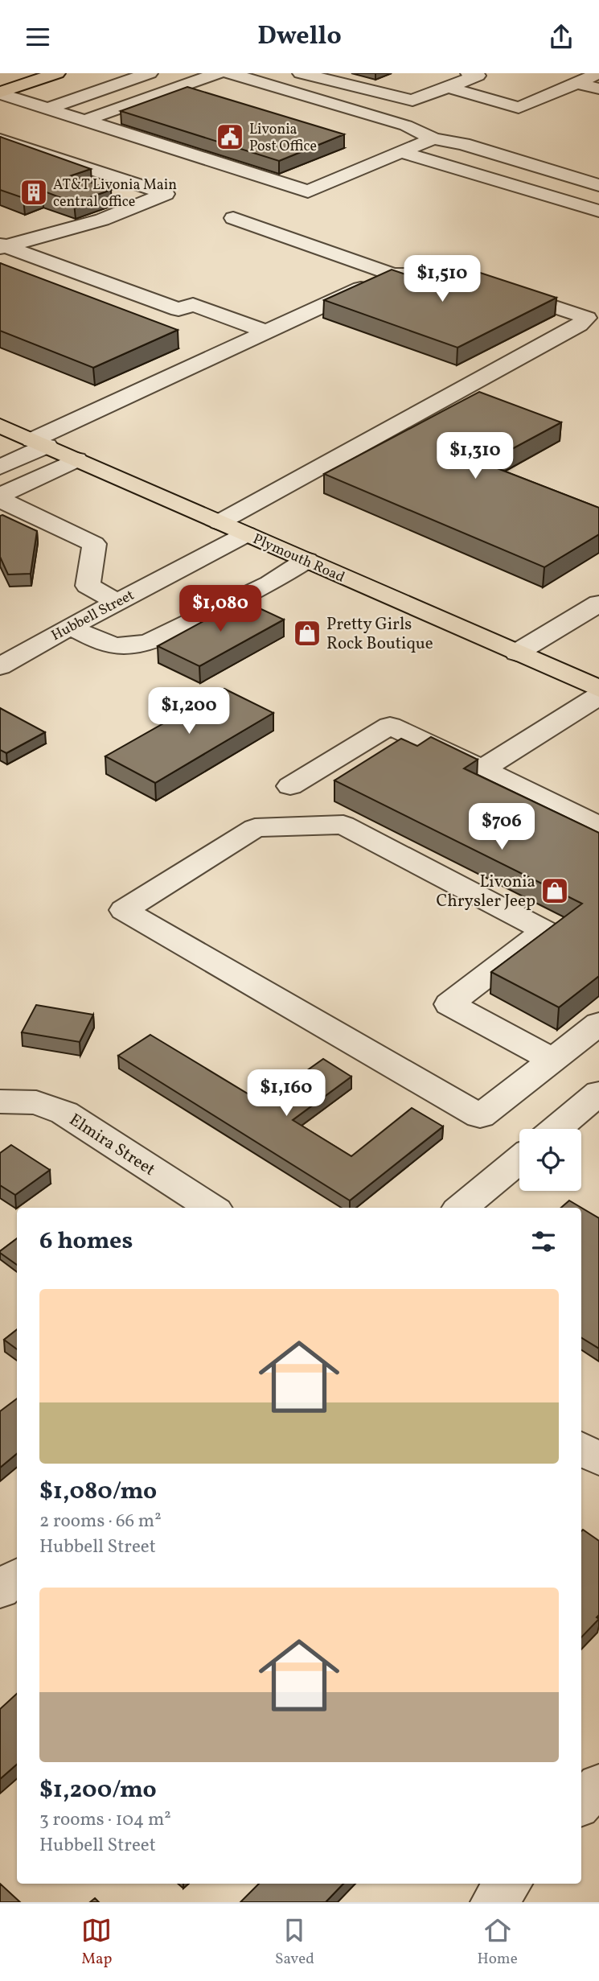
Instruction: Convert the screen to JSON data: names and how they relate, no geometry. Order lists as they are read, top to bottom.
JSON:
{
  "streets": {
    "main road": ["Plymouth Road"],
    "street": ["Hubbell Street", "Elmira Street"]
  },
  "crossings": [
    ["Plymouth Road", "Hubbell Street"]
  ],
  "places": {
    "public building": ["Livonia Post Office"],
    "building": ["AT&T Livonia Main central office"],
    "shop": ["Pretty Girls Rock Boutique", "Livonia Chrysler Jeep"]
  },
  "page": {
    "header": "Dwello",
    "price": [
      "$1,510",
      "$1,310",
      "$1,080",
      "$1,200",
      "$706",
      "$1,160"
    ],
    "heading": "6 homes",
    "list": [
      {
        "name": "$1,080/mo",
        "note": "2 rooms · 66 m² · Hubbell Street"
      },
      {
        "name": "$1,200/mo",
        "note": "3 rooms · 104 m² · Hubbell Street"
      }
    ],
    "tabs": ["Map", "Saved", "Home"]
  }
}
